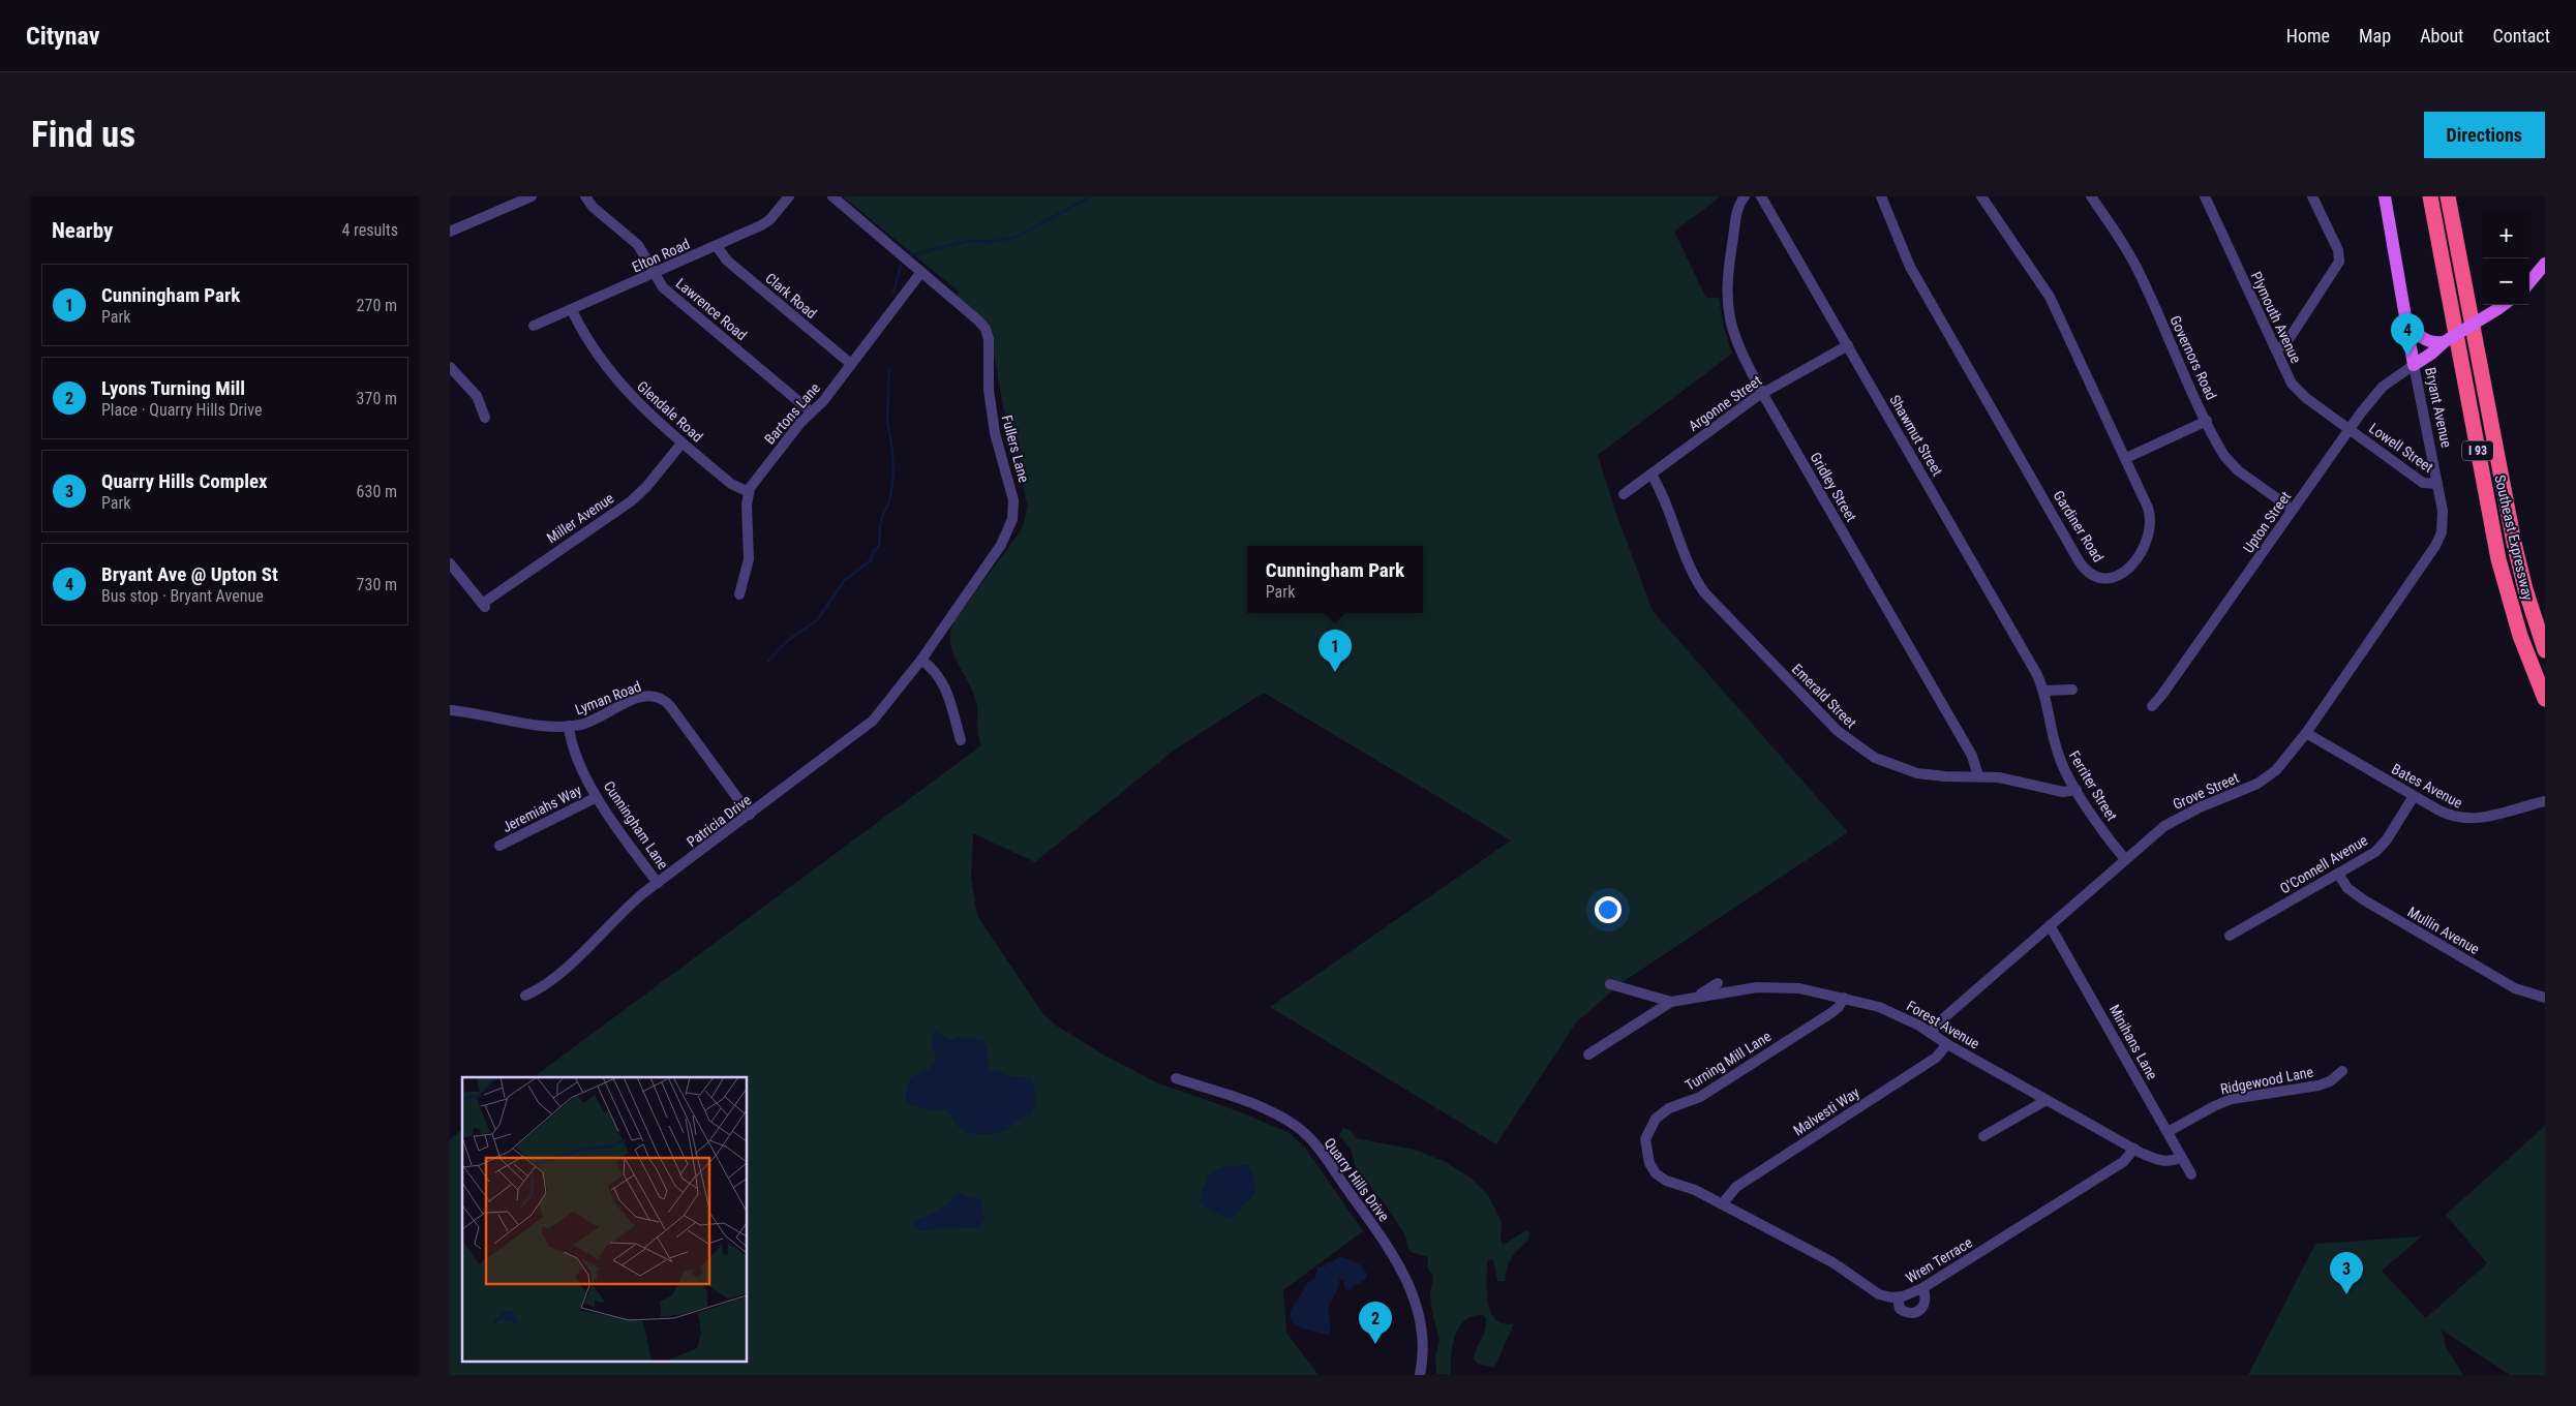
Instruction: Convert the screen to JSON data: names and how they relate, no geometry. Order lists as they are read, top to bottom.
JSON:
{
  "streets": {
    "highway": ["I 93", "Southeast Expressway"],
    "main road": ["Bryant Avenue"],
    "street": [
      "Elton Road",
      "Clark Road",
      "Lawrence Road",
      "Plymouth Avenue",
      "Governors Road",
      "Argonne Street",
      "Glendale Road",
      "Bartons Lane",
      "Shawmut Street",
      "Lowell Street",
      "Fullers Lane",
      "Gridley Street",
      "Miller Avenue",
      "Upton Street",
      "Gardiner Road",
      "Emerald Street",
      "Lyman Road",
      "Ferriter Street",
      "Bates Avenue",
      "Grove Street",
      "Jeremiahs Way",
      "Patricia Drive",
      "Cunningham Lane",
      "O'Connell Avenue",
      "Mullin Avenue",
      "Forest Avenue",
      "Minihans Lane",
      "Turning Mill Lane",
      "Ridgewood Lane",
      "Malvesti Way",
      "Quarry Hills Drive",
      "Wren Terrace"
    ]
  },
  "crossings": [
    ["Elton Road", "Clark Road"],
    ["Elton Road", "Lawrence Road"],
    ["Elton Road", "Glendale Road"],
    ["Clark Road", "Bartons Lane"],
    ["Lawrence Road", "Bartons Lane"],
    ["Plymouth Avenue", "Lowell Street"],
    ["Plymouth Avenue", "Upton Street"],
    ["Governors Road", "Upton Street"],
    ["Argonne Street", "Shawmut Street"],
    ["Argonne Street", "Gridley Street"],
    ["Argonne Street", "Emerald Street"],
    ["Bryant Avenue", "Lowell Street"],
    ["Bryant Avenue", "Upton Street"],
    ["Bryant Avenue", "Grove Street"],
    ["Glendale Road", "Bartons Lane"],
    ["Glendale Road", "Miller Avenue"],
    ["Bartons Lane", "Fullers Lane"],
    ["Shawmut Street", "Ferriter Street"],
    ["Lowell Street", "Upton Street"],
    ["Fullers Lane", "Patricia Drive"],
    ["Gridley Street", "Emerald Street"],
    ["Emerald Street", "Ferriter Street"],
    ["Lyman Road", "Patricia Drive"],
    ["Lyman Road", "Cunningham Lane"],
    ["Ferriter Street", "Grove Street"],
    ["Bates Avenue", "Grove Street"],
    ["Bates Avenue", "O'Connell Avenue"],
    ["Grove Street", "Forest Avenue"],
    ["Grove Street", "Minihans Lane"],
    ["Jeremiahs Way", "Cunningham Lane"],
    ["Patricia Drive", "Cunningham Lane"],
    ["O'Connell Avenue", "Mullin Avenue"],
    ["Forest Avenue", "Minihans Lane"],
    ["Forest Avenue", "Turning Mill Lane"],
    ["Forest Avenue", "Malvesti Way"],
    ["Forest Avenue", "Wren Terrace"],
    ["Minihans Lane", "Ridgewood Lane"],
    ["Turning Mill Lane", "Malvesti Way"],
    ["Turning Mill Lane", "Wren Terrace"],
    ["Malvesti Way", "Wren Terrace"]
  ],
  "page": {
    "header": "Citynav",
    "nav": [
      "Home",
      "Map",
      "About",
      "Contact"
    ],
    "buttons": "Directions",
    "title": "Find us",
    "heading": ["Nearby", "4 results"],
    "map_buttons": ["+", "−"],
    "list": [
      {
        "mark": "1",
        "name": "Cunningham Park",
        "note": "Park",
        "value": "270 m"
      },
      {
        "mark": "2",
        "name": "Lyons Turning Mill",
        "note": "Place · Quarry Hills Drive",
        "value": "370 m"
      },
      {
        "mark": "3",
        "name": "Quarry Hills Complex",
        "note": "Park",
        "value": "630 m"
      },
      {
        "mark": "4",
        "name": "Bryant Ave @ Upton St",
        "note": "Bus stop · Bryant Avenue",
        "value": "730 m"
      }
    ],
    "pins": [
      "4",
      "1",
      "3",
      "2"
    ],
    "popup": ["Cunningham Park", "Park"]
  }
}
